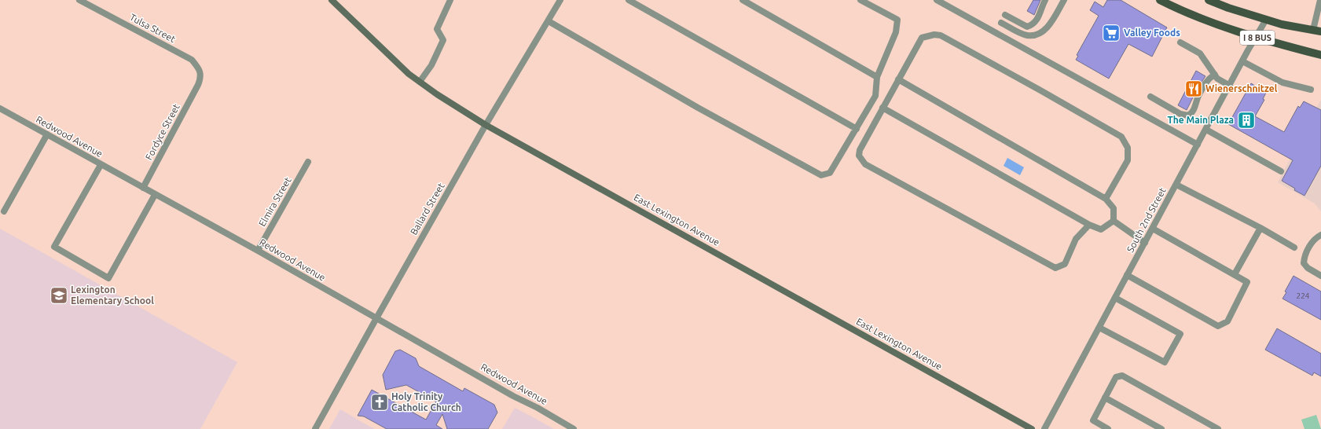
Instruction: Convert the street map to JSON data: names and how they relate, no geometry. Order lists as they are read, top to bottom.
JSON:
{
  "streets": {
    "main road": ["I 8 BUS"],
    "street": [
      "Tulsa Street",
      "Fordyce Street",
      "Redwood Avenue",
      "Elmira Street",
      "Ballard Street",
      "East Lexington Avenue",
      "South 2nd Street"
    ]
  },
  "crossings": [
    ["Tulsa Street", "Fordyce Street"],
    ["I 8 BUS", "South 2nd Street"],
    ["Fordyce Street", "Redwood Avenue"],
    ["Redwood Avenue", "Elmira Street"],
    ["Redwood Avenue", "Ballard Street"],
    ["Ballard Street", "East Lexington Avenue"]
  ],
  "places": {
    "supermarket": ["Valley Foods"],
    "restaurant": ["Wienerschnitzel"],
    "building": ["The Main Plaza"],
    "school or university": ["Lexington Elementary School"],
    "church": ["Holy Trinity Catholic Church"]
  },
  "house_numbers": ["224"]
}
